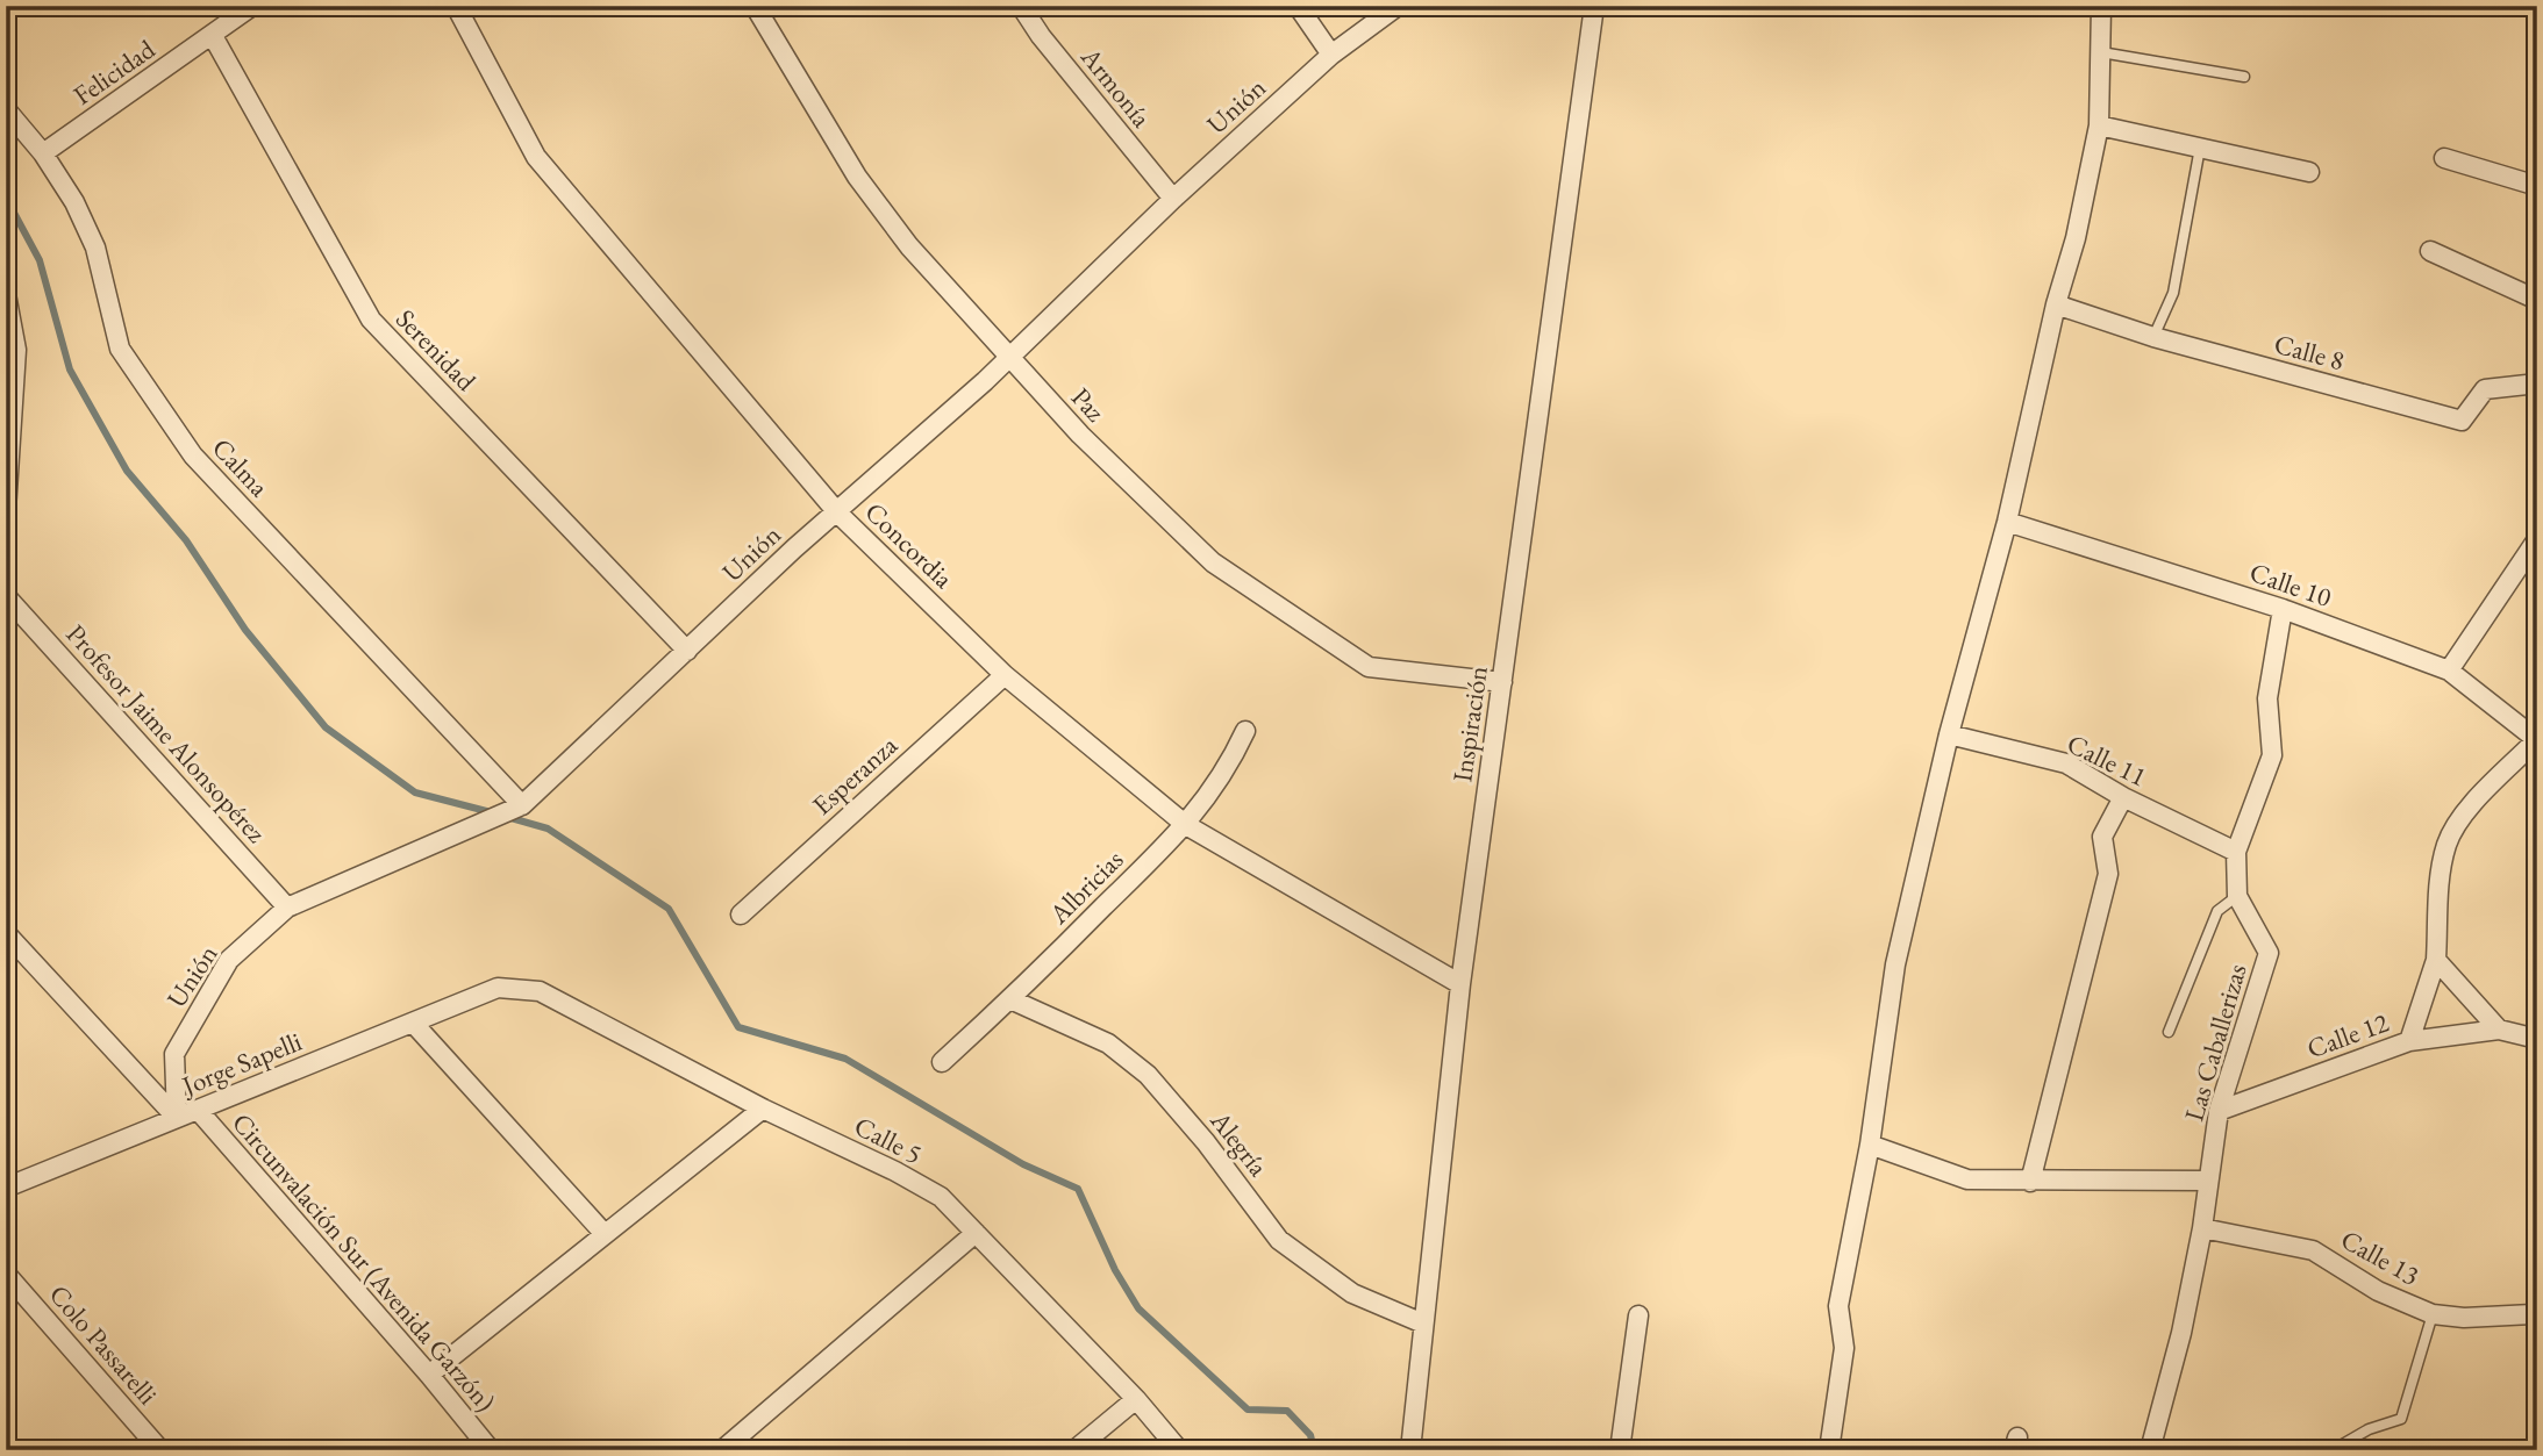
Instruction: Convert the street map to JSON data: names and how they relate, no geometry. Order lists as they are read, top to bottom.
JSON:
{
  "streets": {
    "street": [
      "Felicidad",
      "Armonía",
      "Unión",
      "Serenidad",
      "Calle 8",
      "Paz",
      "Calma",
      "Concordia",
      "Calle 10",
      "Inspiración",
      "Profesor Jaime Alonsopérez",
      "Calle 11",
      "Esperanza",
      "Albricias",
      "Calle 12",
      "Las Caballerizas",
      "Jorge Sapelli",
      "Calle 5",
      "Alegría",
      "Calle 13",
      "Circunvalación Sur (Avenida Garzón)",
      "Colo Passarelli"
    ]
  },
  "crossings": [
    ["Felicidad", "Serenidad"],
    ["Felicidad", "Calma"],
    ["Armonía", "Unión"],
    ["Unión", "Serenidad"],
    ["Unión", "Paz"],
    ["Unión", "Calma"],
    ["Unión", "Concordia"],
    ["Unión", "Profesor Jaime Alonsopérez"],
    ["Unión", "Jorge Sapelli"],
    ["Paz", "Inspiración"],
    ["Concordia", "Inspiración"],
    ["Concordia", "Esperanza"],
    ["Concordia", "Albricias"],
    ["Calle 10", "Las Caballerizas"],
    ["Inspiración", "Alegría"],
    ["Calle 11", "Las Caballerizas"],
    ["Albricias", "Alegría"],
    ["Calle 12", "Las Caballerizas"],
    ["Las Caballerizas", "Calle 13"],
    ["Jorge Sapelli", "Calle 5"],
    ["Jorge Sapelli", "Circunvalación Sur (Avenida Garzón)"]
  ]
}
